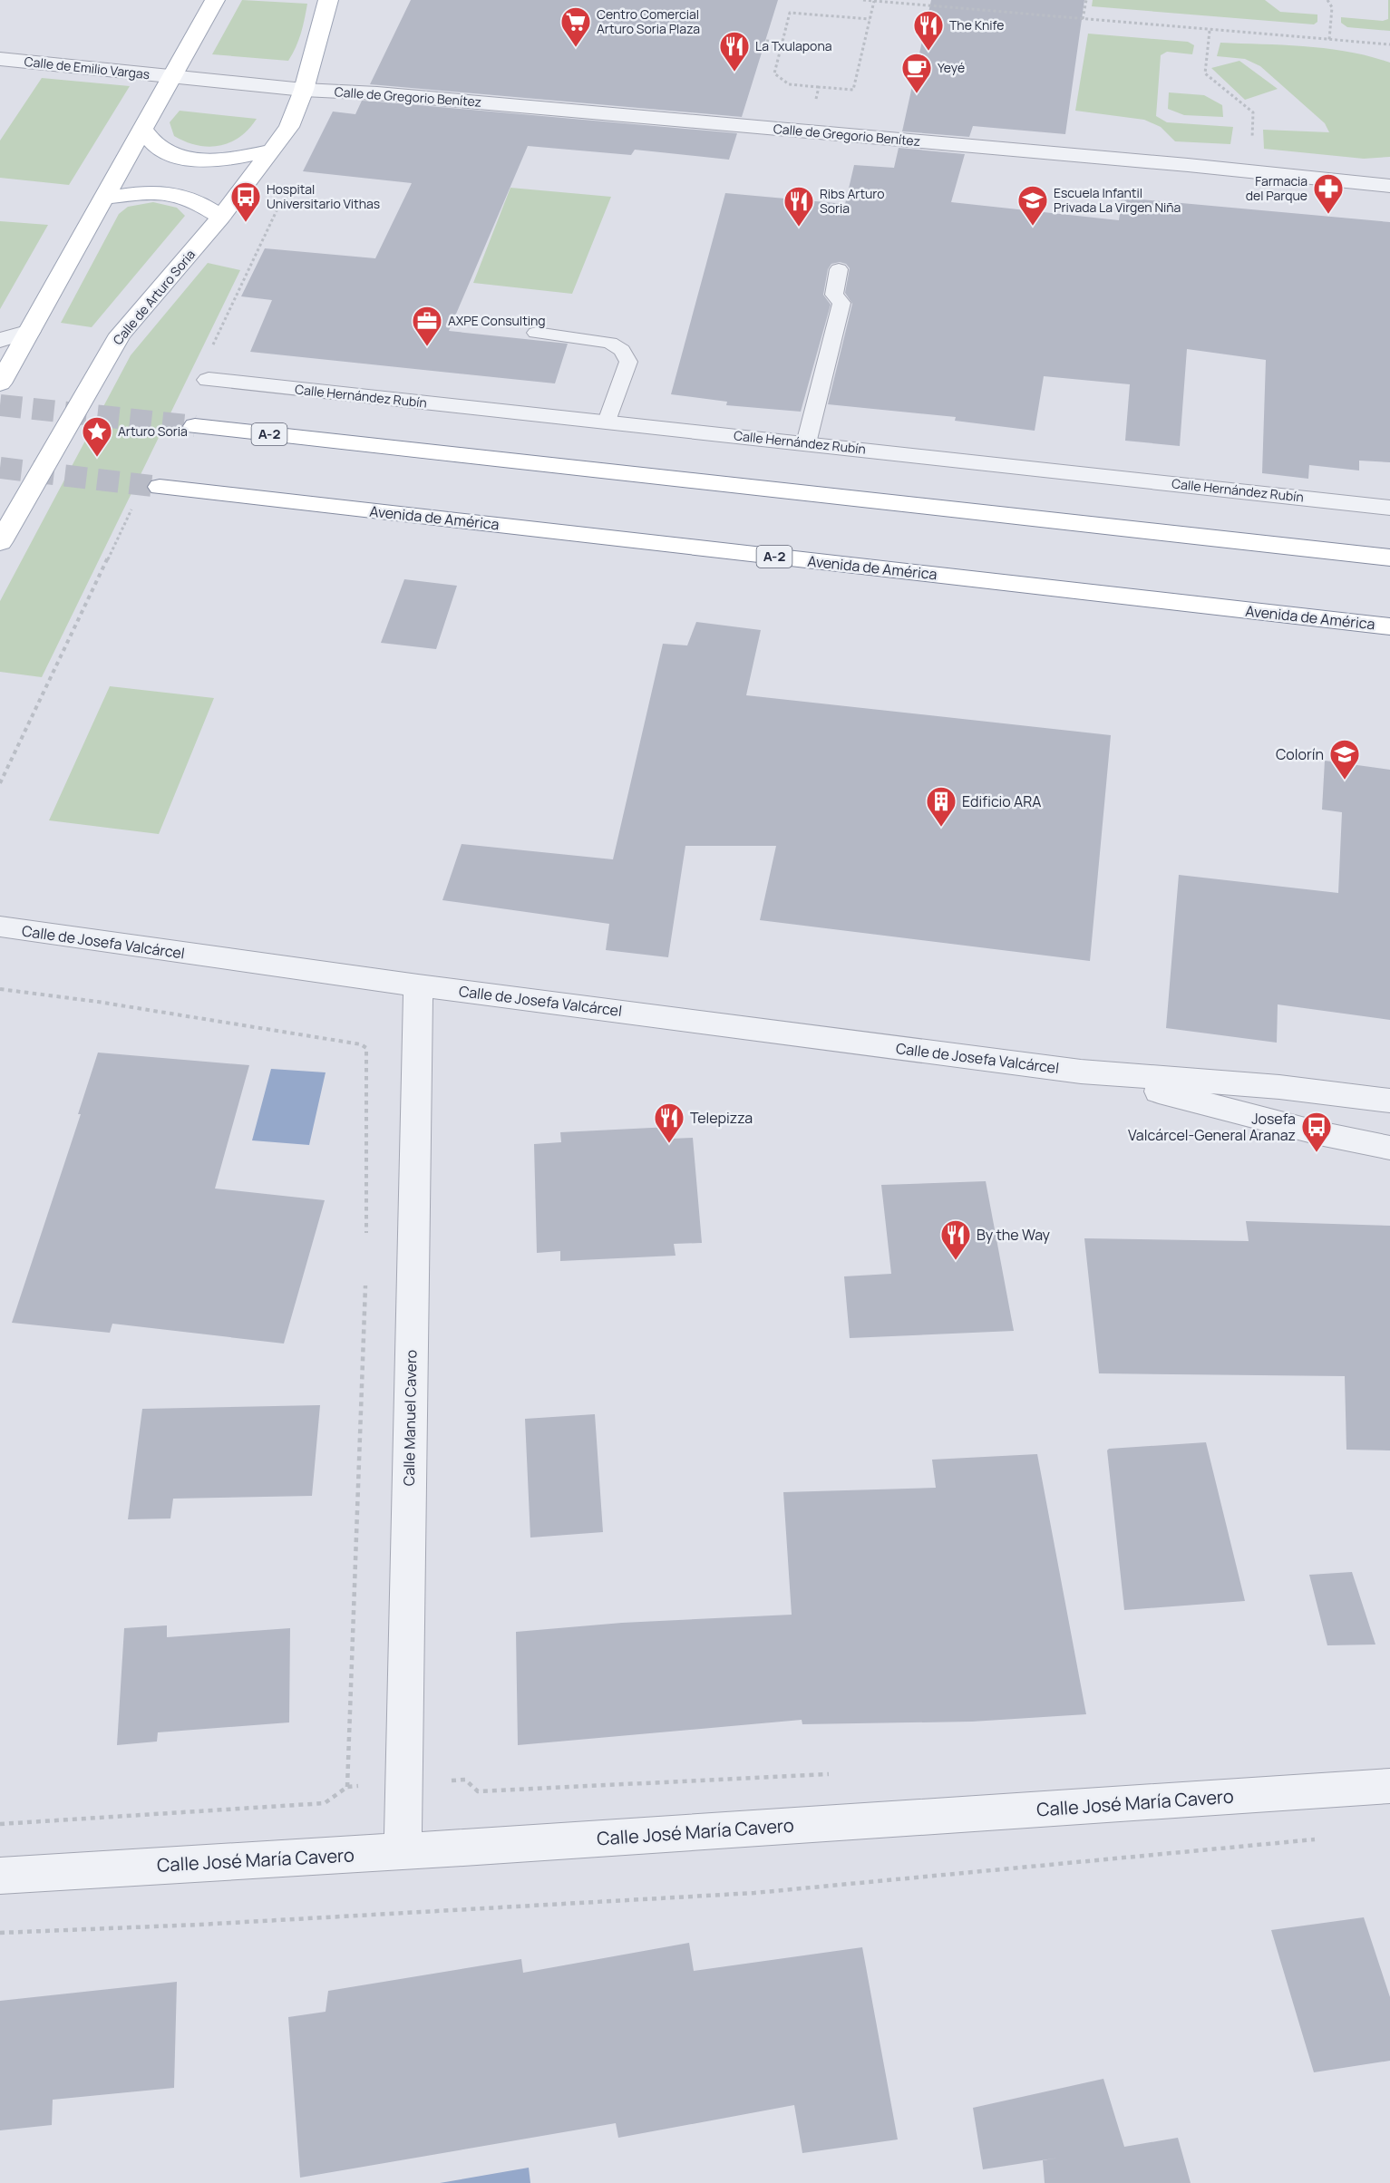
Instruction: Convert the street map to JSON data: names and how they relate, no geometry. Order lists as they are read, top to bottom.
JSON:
{
  "streets": {
    "main road": ["Calle de Arturo Soria", "A-2", "Avenida de América"],
    "street": [
      "Calle de Emilio Vargas",
      "Calle de Gregorio Benítez",
      "Calle Hernández Rubín",
      "Calle de Josefa Valcárcel",
      "Calle Manuel Cavero",
      "Calle José María Cavero"
    ]
  },
  "crossings": [
    ["Calle de Gregorio Benítez", "Calle de Arturo Soria"],
    ["Calle de Josefa Valcárcel", "Calle Manuel Cavero"],
    ["Calle Manuel Cavero", "Calle José María Cavero"]
  ],
  "places": {
    "supermarket": ["Centro Comercial Arturo Soria Plaza"],
    "restaurant": [
      "The Knife",
      "La Txulapona",
      "Ribs Arturo Soria",
      "Telepizza",
      "By the Way"
    ],
    "cafe": ["Yeyé"],
    "pharmacy": ["Farmacia del Parque"],
    "bus stop": ["Hospital Universitario Vithas", "Josefa Valcárcel-General Aranaz"],
    "school or university": ["Escuela Infantil Privada La Virgen Niña", "Colorín"],
    "office": ["AXPE Consulting"],
    "place": ["Arturo Soria"],
    "building": ["Edificio ARA"]
  }
}
